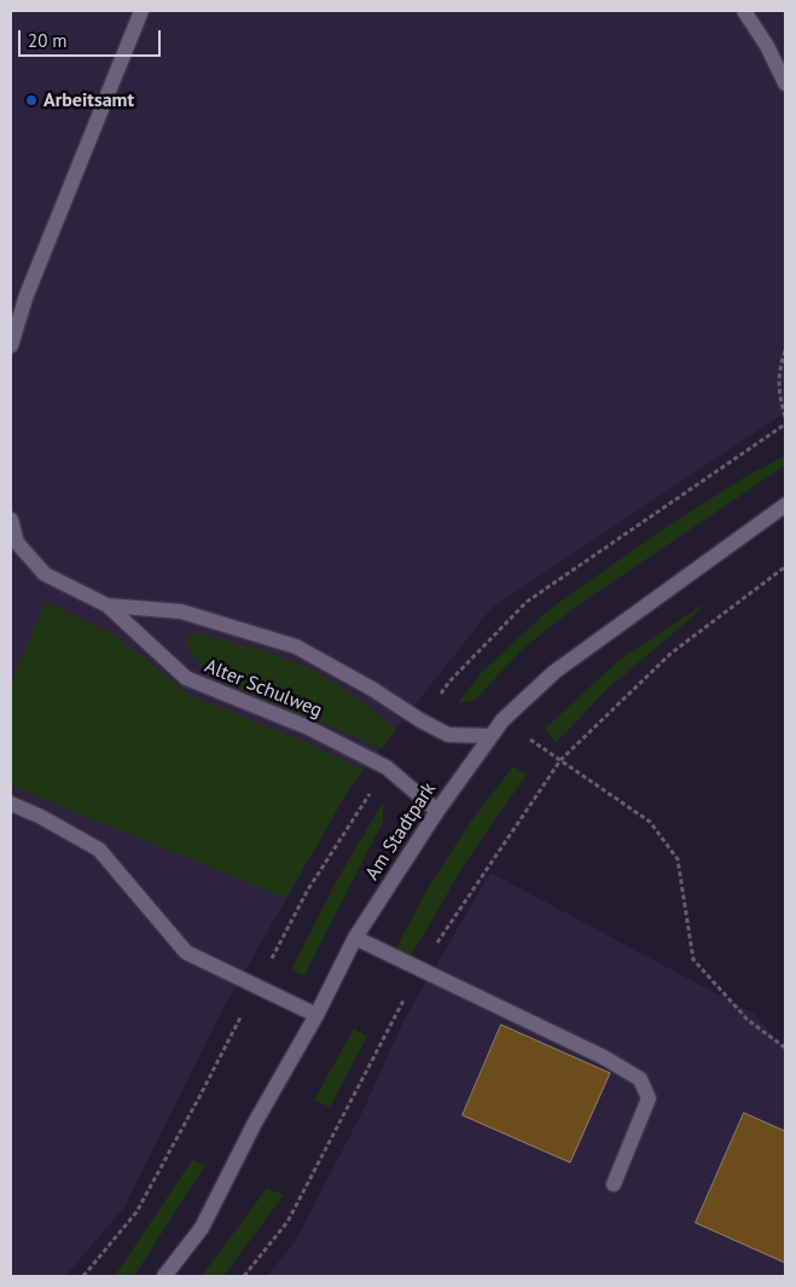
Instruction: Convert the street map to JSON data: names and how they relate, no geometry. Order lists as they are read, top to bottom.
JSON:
{
  "streets": {
    "street": ["Alter Schulweg", "Am Stadtpark"]
  },
  "crossings": [
    ["Alter Schulweg", "Am Stadtpark"]
  ],
  "places": ["Arbeitsamt"],
  "scale_bar": "20 m"
}
